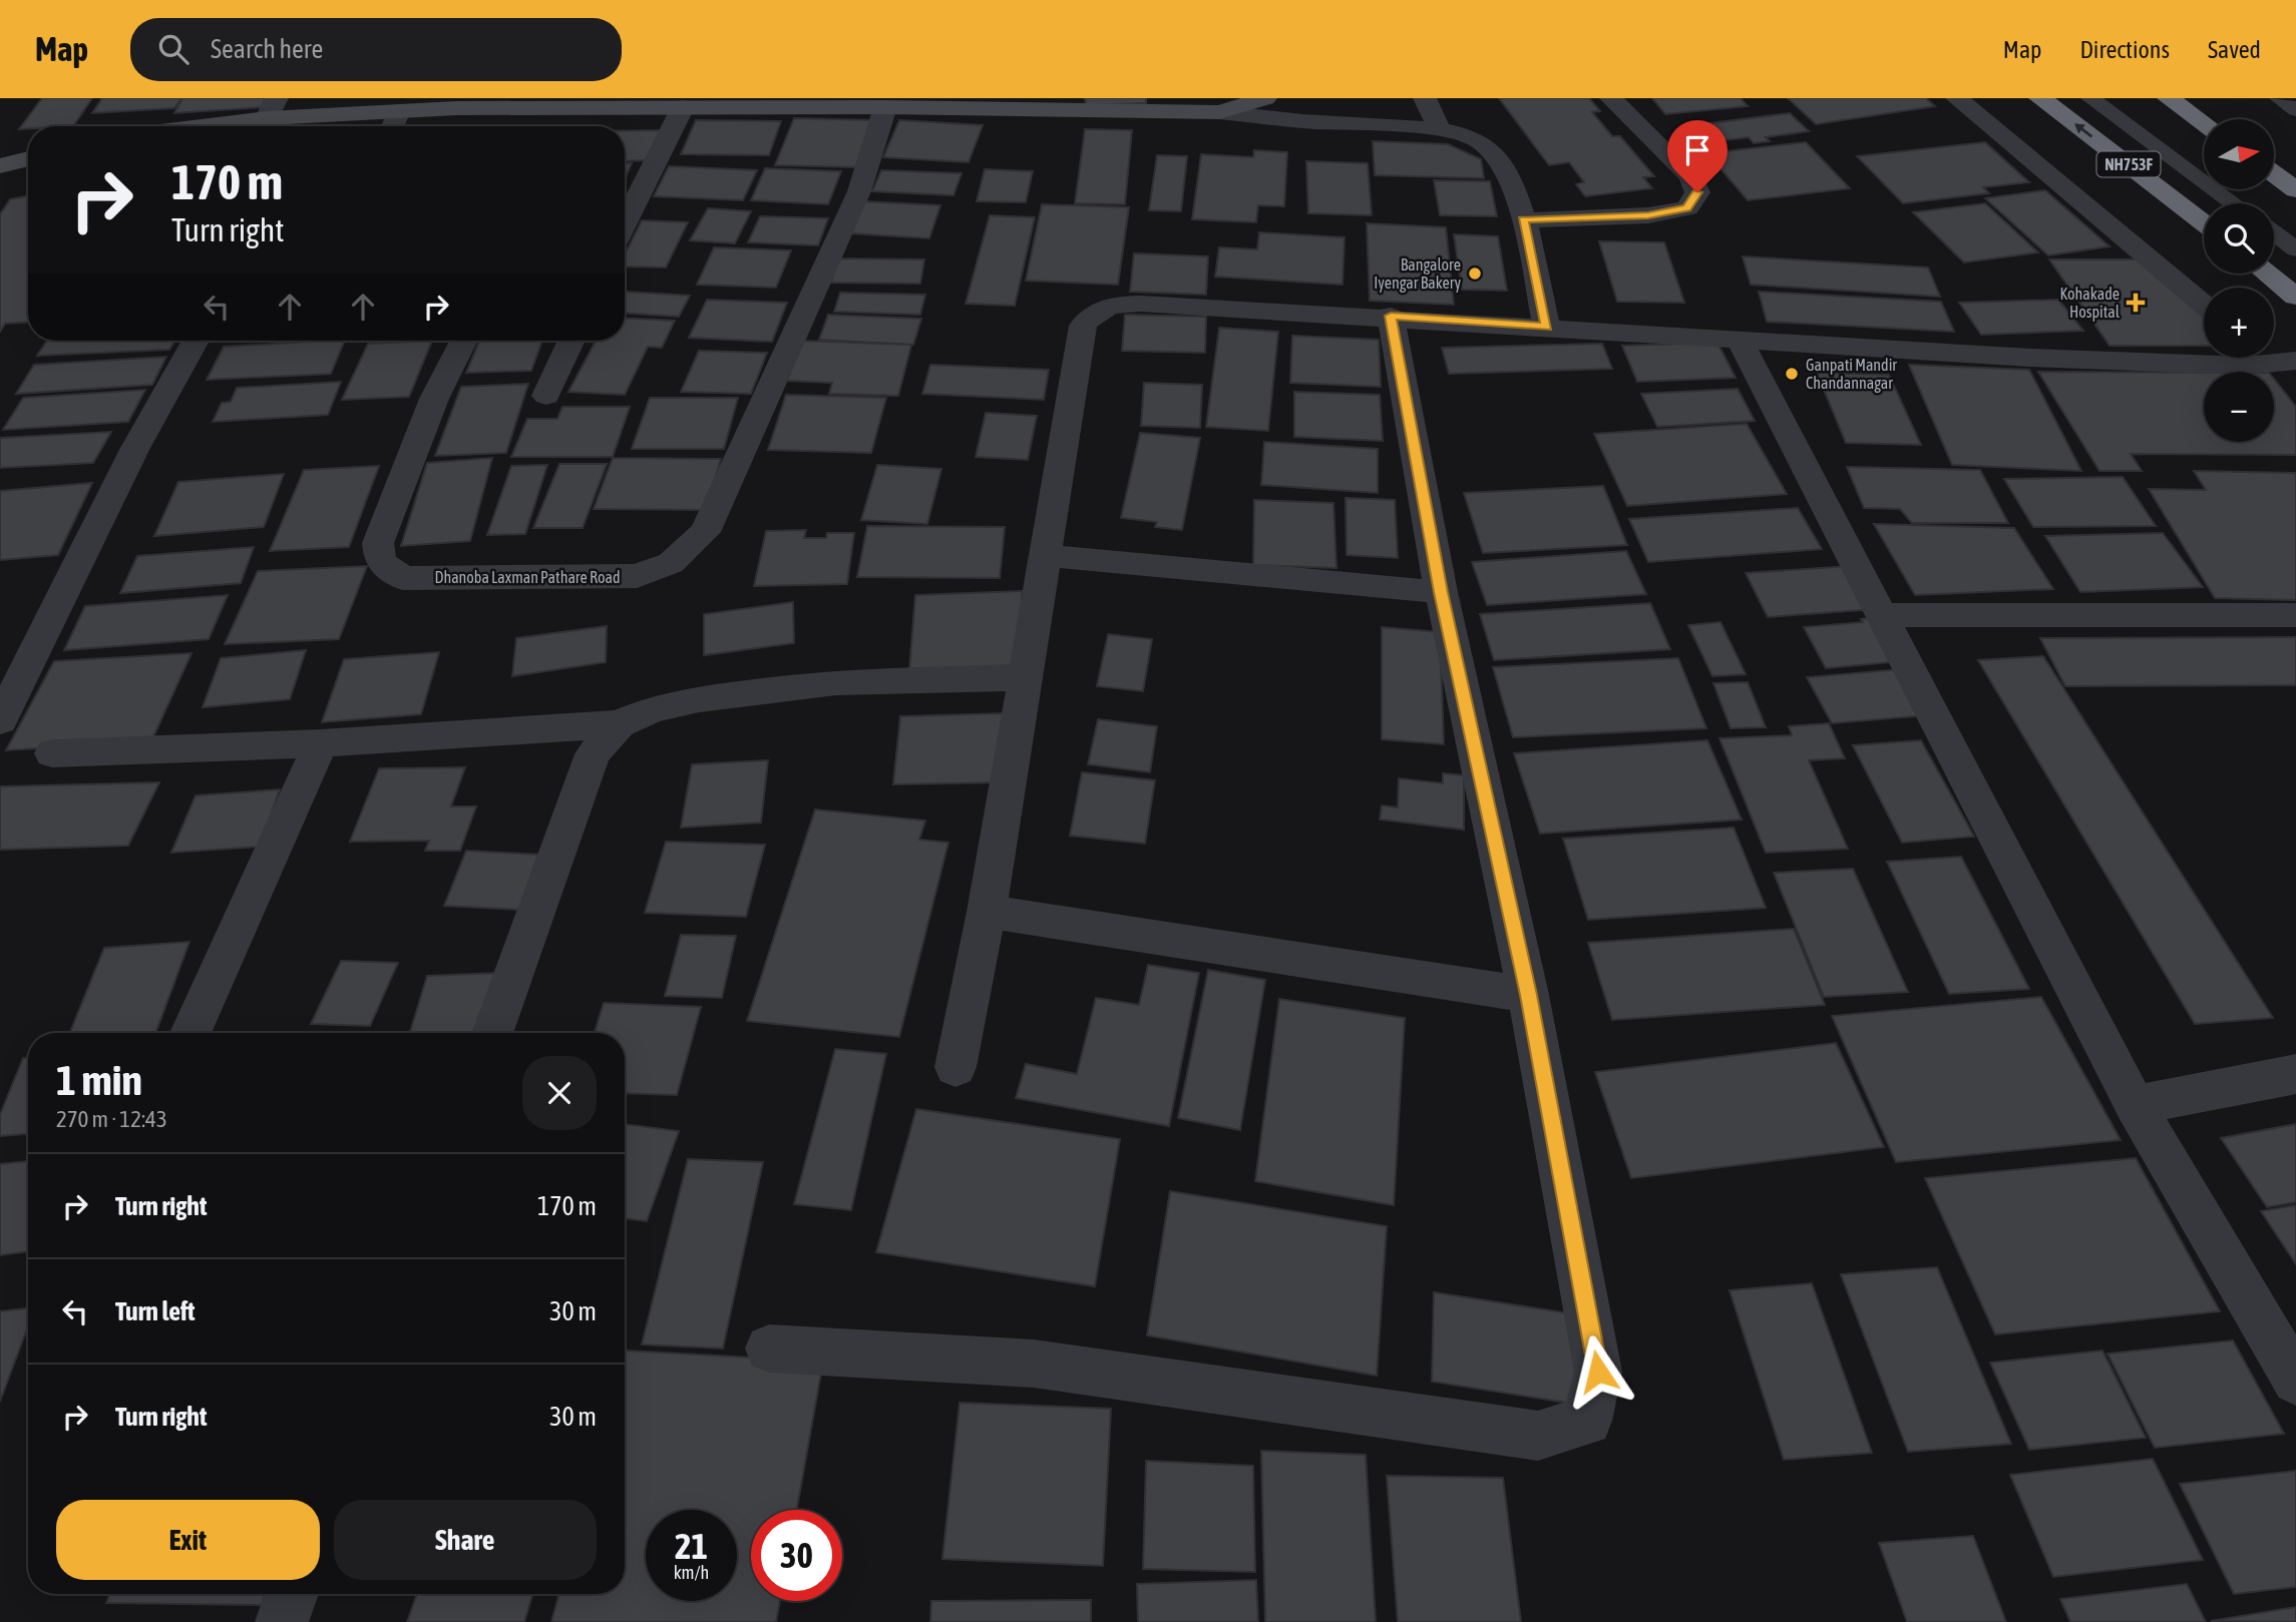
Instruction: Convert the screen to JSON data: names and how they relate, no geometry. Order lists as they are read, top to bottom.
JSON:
{
  "streets": {
    "highway": ["NH753F"],
    "street": ["Dhanoba Laxman Pathare Road"]
  },
  "places": {
    "other": ["Bangalore Iyengar Bakery", "Ganpati Mandir Chandannagar"],
    "health": ["Kohakade Hospital"]
  },
  "north": "right",
  "page": {
    "header": "Map",
    "search": "Search here",
    "nav": ["Map", "Directions", "Saved"],
    "map_buttons": ["+", "−"],
    "turn": ["170 m", "Turn right"],
    "heading": ["1 min", "270 m · 12:43"],
    "list": [
      {
        "name": "Turn right",
        "value": "170 m"
      },
      {
        "name": "Turn left",
        "value": "30 m"
      },
      {
        "name": "Turn right",
        "value": "30 m"
      }
    ],
    "buttons": ["Exit", "Share"],
    "speed": "21 km/h",
    "limit": "30"
  }
}
